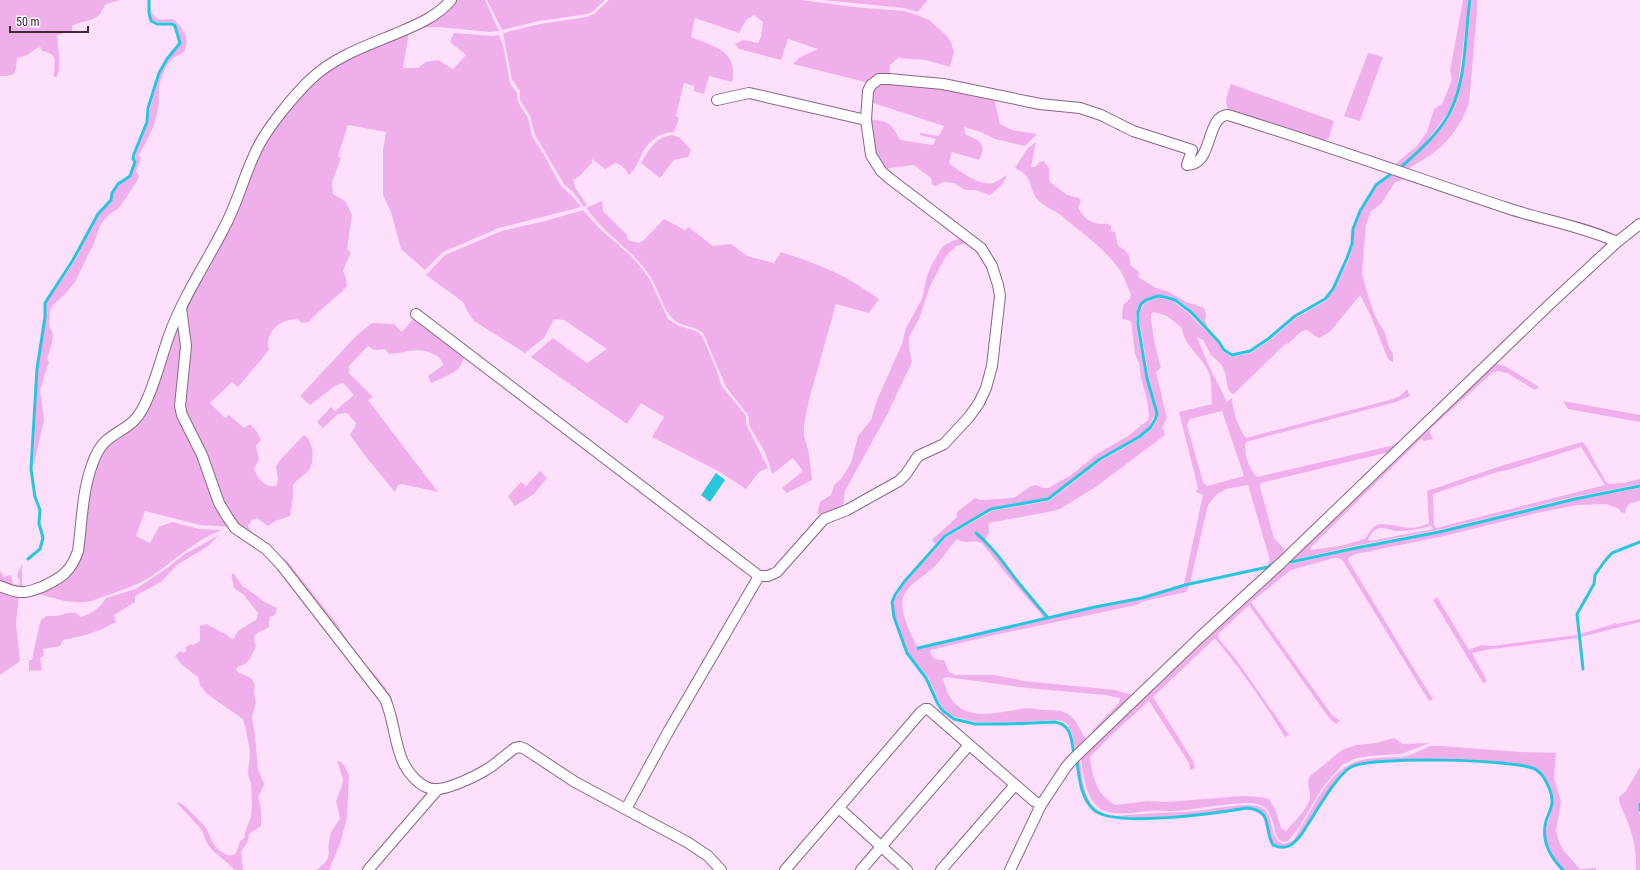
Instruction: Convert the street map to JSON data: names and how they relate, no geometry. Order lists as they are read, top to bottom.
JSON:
{
  "scale_bar": "50 m"
}
